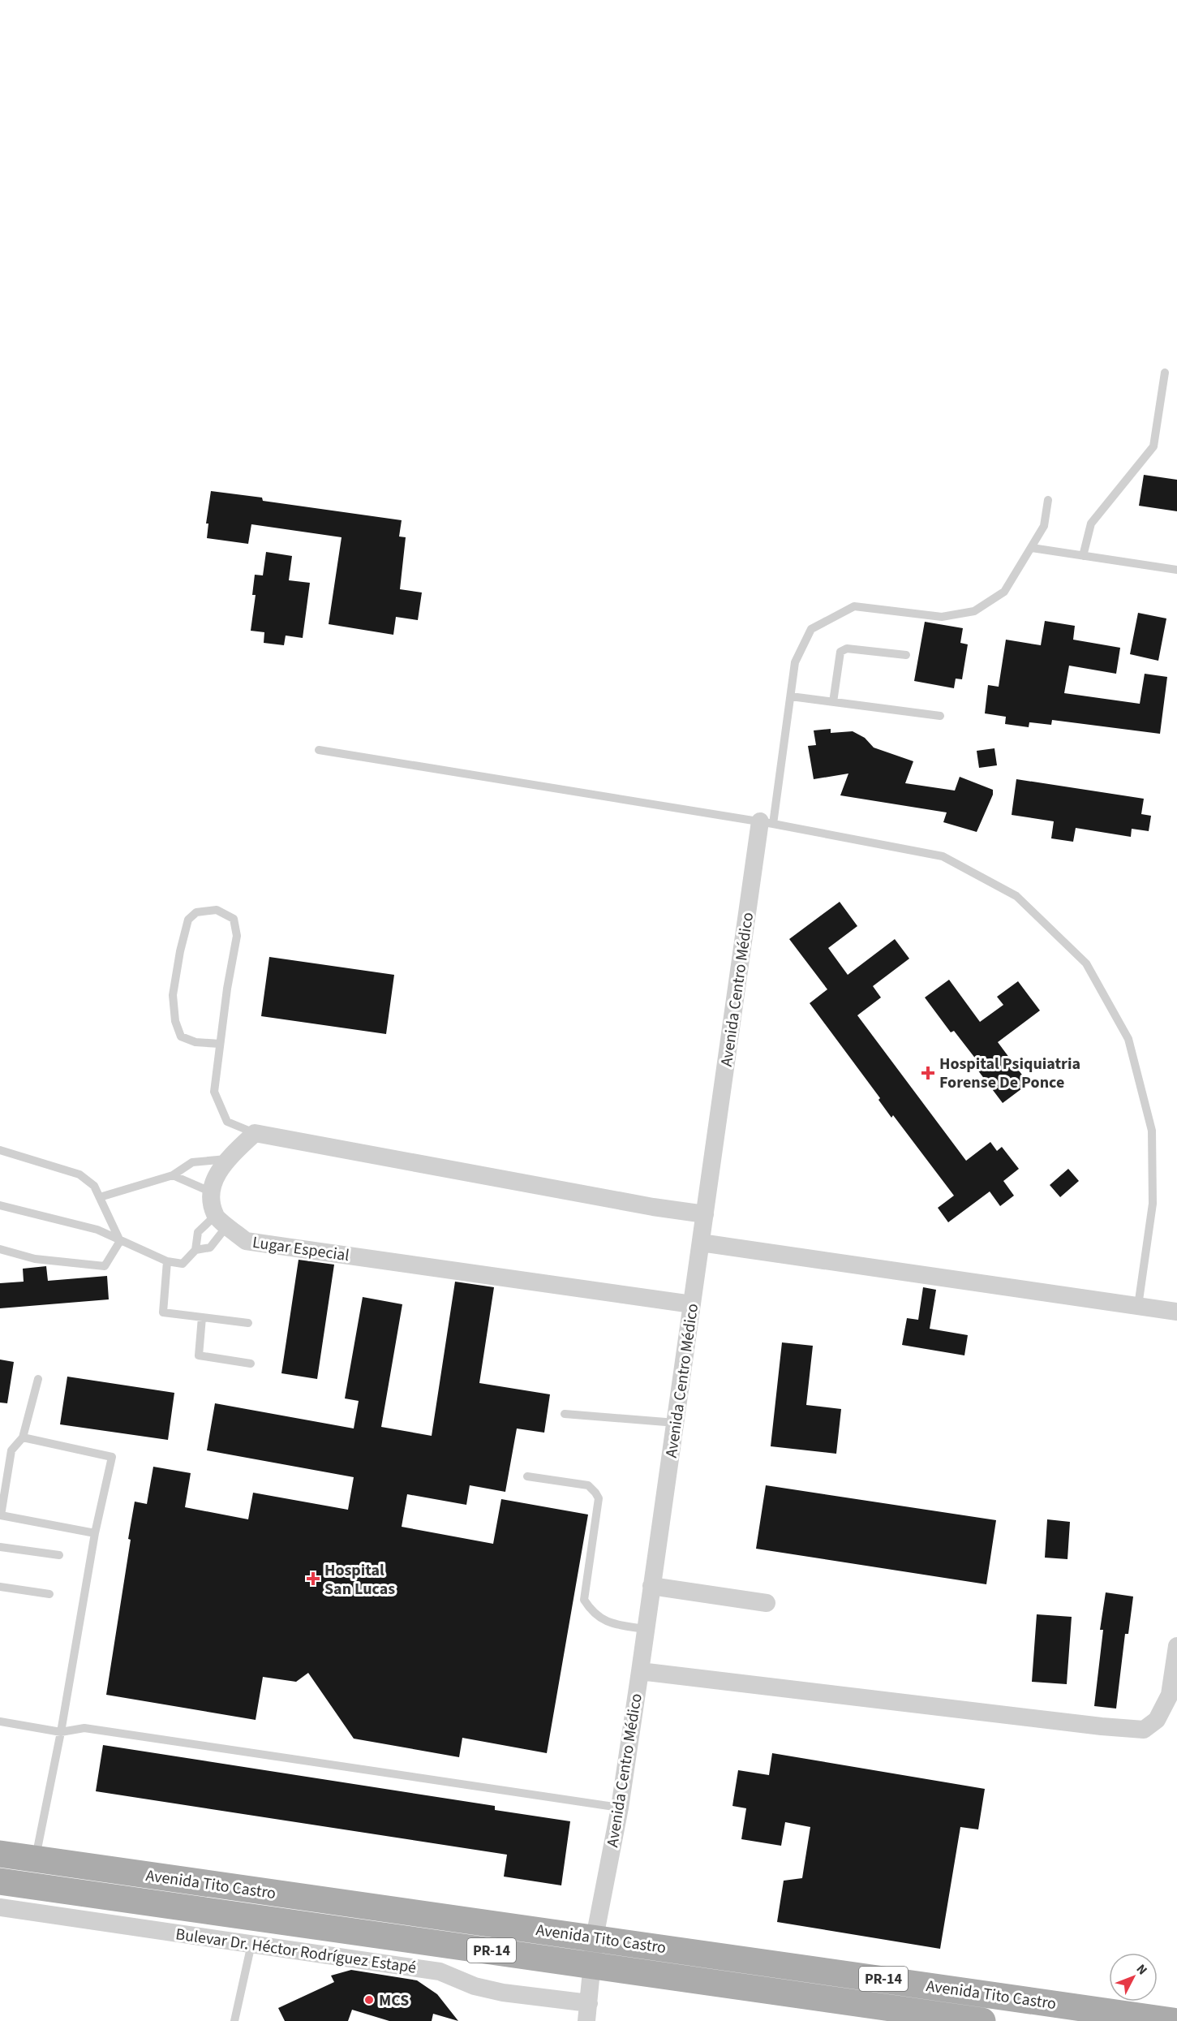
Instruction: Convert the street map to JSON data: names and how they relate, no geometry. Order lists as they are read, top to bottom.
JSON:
{
  "streets": {
    "main road": ["Avenida Tito Castro", "PR-14"],
    "street": ["Avenida Centro Médico", "Lugar Especial", "Bulevar Dr. Héctor Rodríguez Estapé"]
  },
  "crossings": [
    ["Avenida Centro Médico", "Lugar Especial"],
    ["Avenida Centro Médico", "Avenida Tito Castro"],
    ["Avenida Centro Médico", "Bulevar Dr. Héctor Rodríguez Estapé"]
  ],
  "places": {
    "health": ["Hospital Psiquiatria Forense De Ponce", "Hospital San Lucas"],
    "other": ["MCS"]
  },
  "north": "top right"
}
